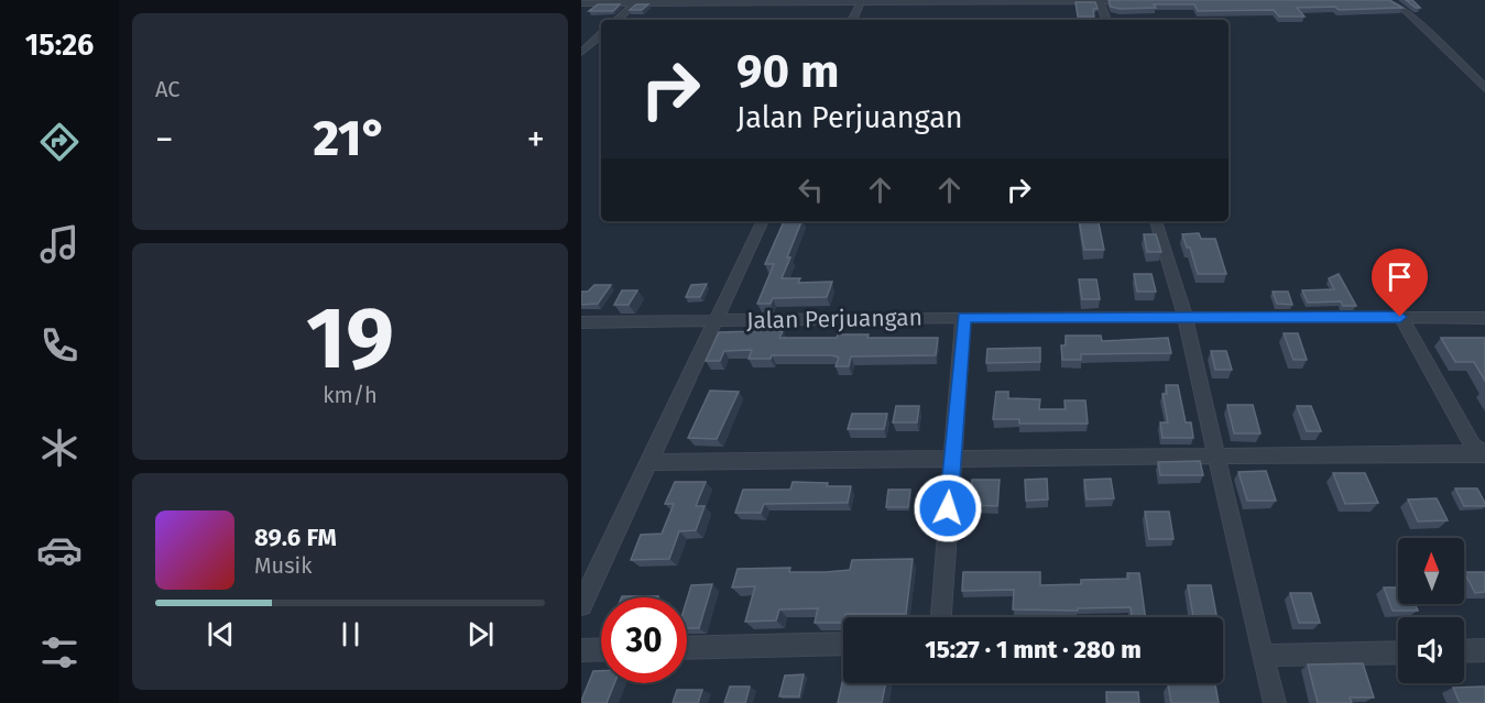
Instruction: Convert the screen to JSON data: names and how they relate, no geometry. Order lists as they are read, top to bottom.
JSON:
{
  "streets": {
    "street": ["Jalan Perjuangan"]
  },
  "north": "top",
  "page": {
    "tabs": "15:26",
    "tile": [
      "AC",
      ["19", "km/h"]
    ],
    "turn": ["90 m", "Jalan Perjuangan"],
    "heat": ["−", "21°", "+"],
    "song": ["89.6 FM", "Musik"],
    "limit": "30",
    "trip": "15:27 · 1 mnt · 280 m"
  }
}
